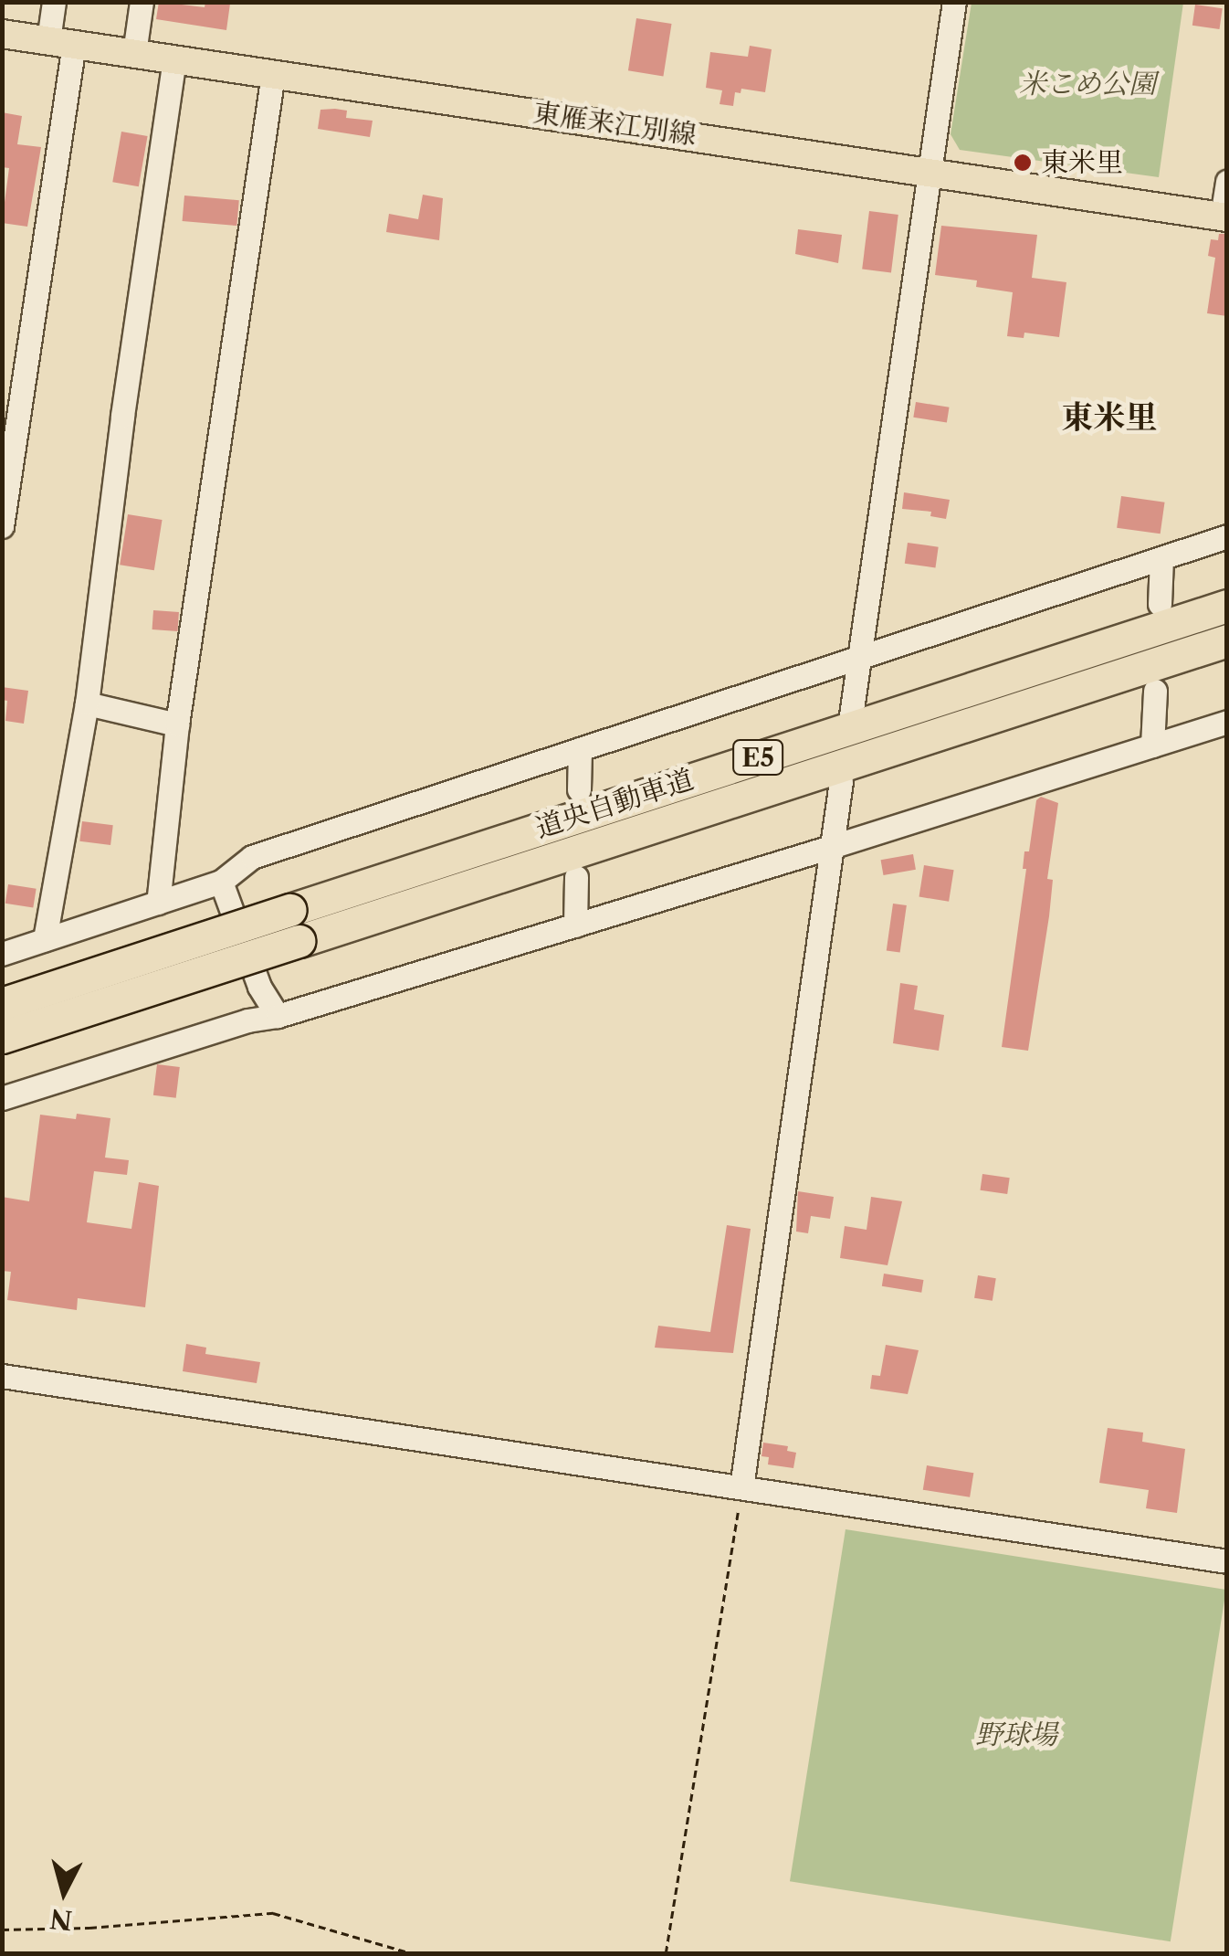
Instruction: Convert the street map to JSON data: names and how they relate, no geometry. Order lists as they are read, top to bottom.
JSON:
{
  "streets": {
    "highway": ["E5", "道央自動車道"],
    "main road": ["東雁来江別線"]
  },
  "districts": ["東米里"],
  "parks": ["米こめ公園", "野球場"],
  "places": ["東米里"],
  "north": "bottom"
}
